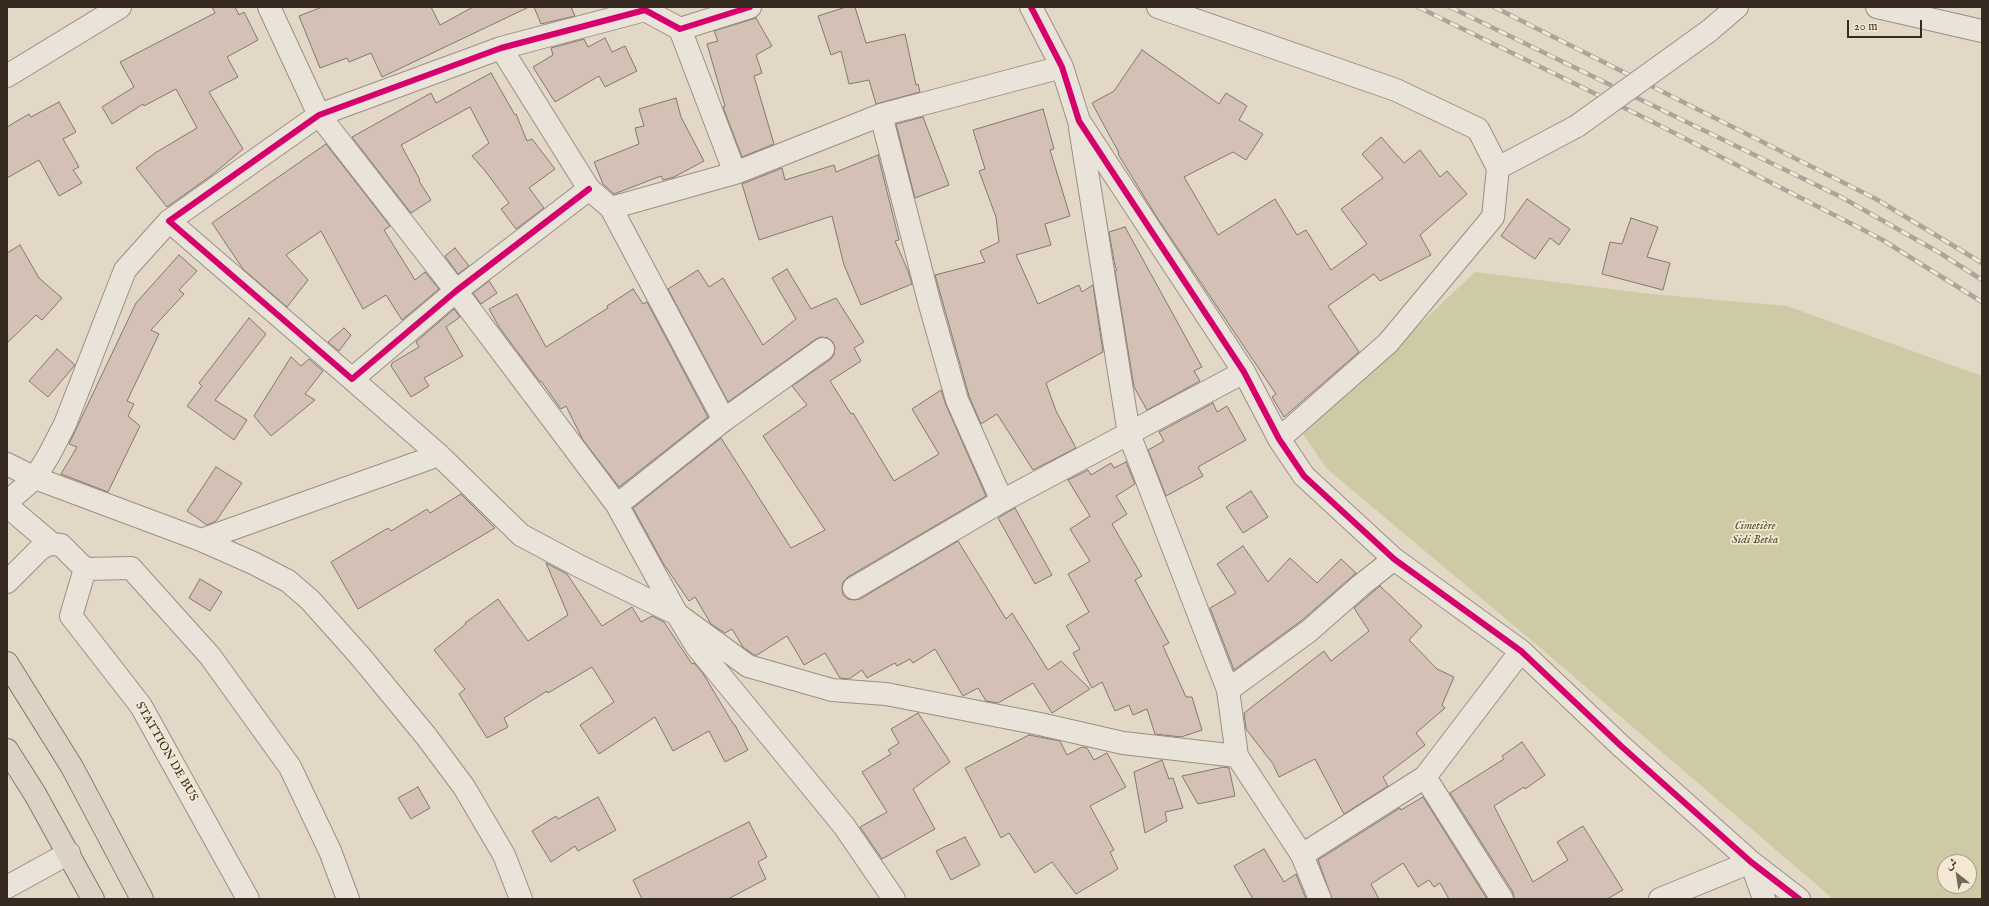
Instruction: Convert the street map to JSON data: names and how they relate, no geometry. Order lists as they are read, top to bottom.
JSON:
{
  "streets": {
    "street": ["STATTION DE BUS"]
  },
  "parks": ["Cimetière Sidi Betka"],
  "scale_bar": "20 m",
  "north": "top left"
}
